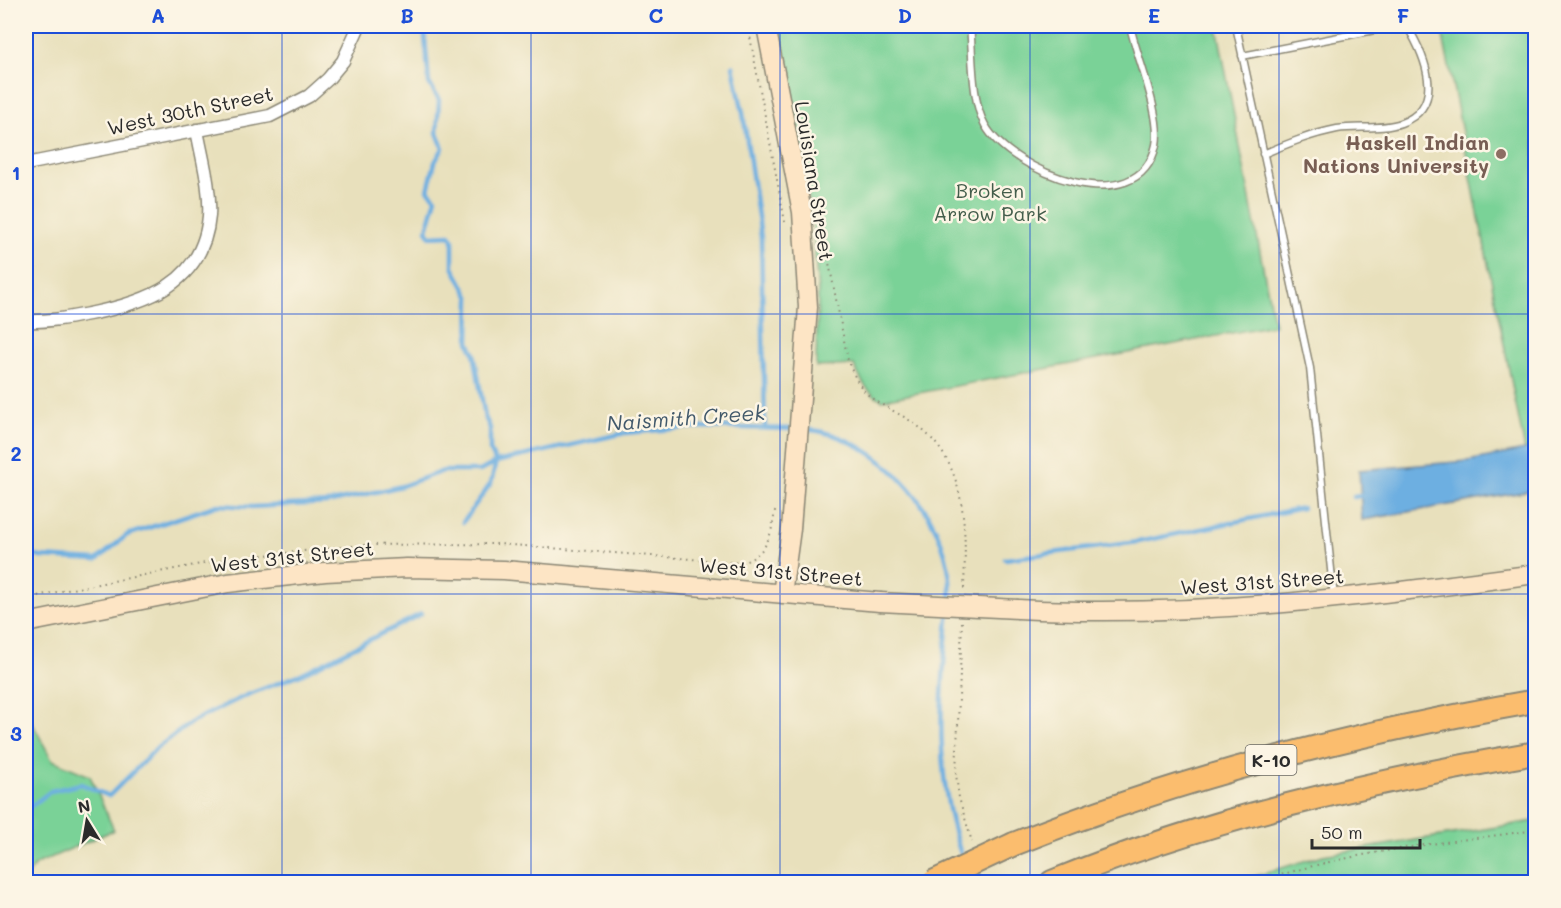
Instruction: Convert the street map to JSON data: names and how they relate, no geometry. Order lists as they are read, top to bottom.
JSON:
{
  "streets": {
    "highway": ["K-10"],
    "main road": ["Louisiana Street", "West 31st Street"],
    "street": ["West 30th Street"]
  },
  "crossings": [
    ["Louisiana Street", "West 31st Street"]
  ],
  "water": ["Naismith Creek"],
  "parks": ["Broken Arrow Park"],
  "places": ["Haskell Indian Nations University"],
  "scale_bar": "50 m",
  "north": "top",
  "grid": {
    "columns": [
      "A",
      "B",
      "C",
      "D",
      "E",
      "F"
    ],
    "rows": ["1", "2", "3"]
  }
}
